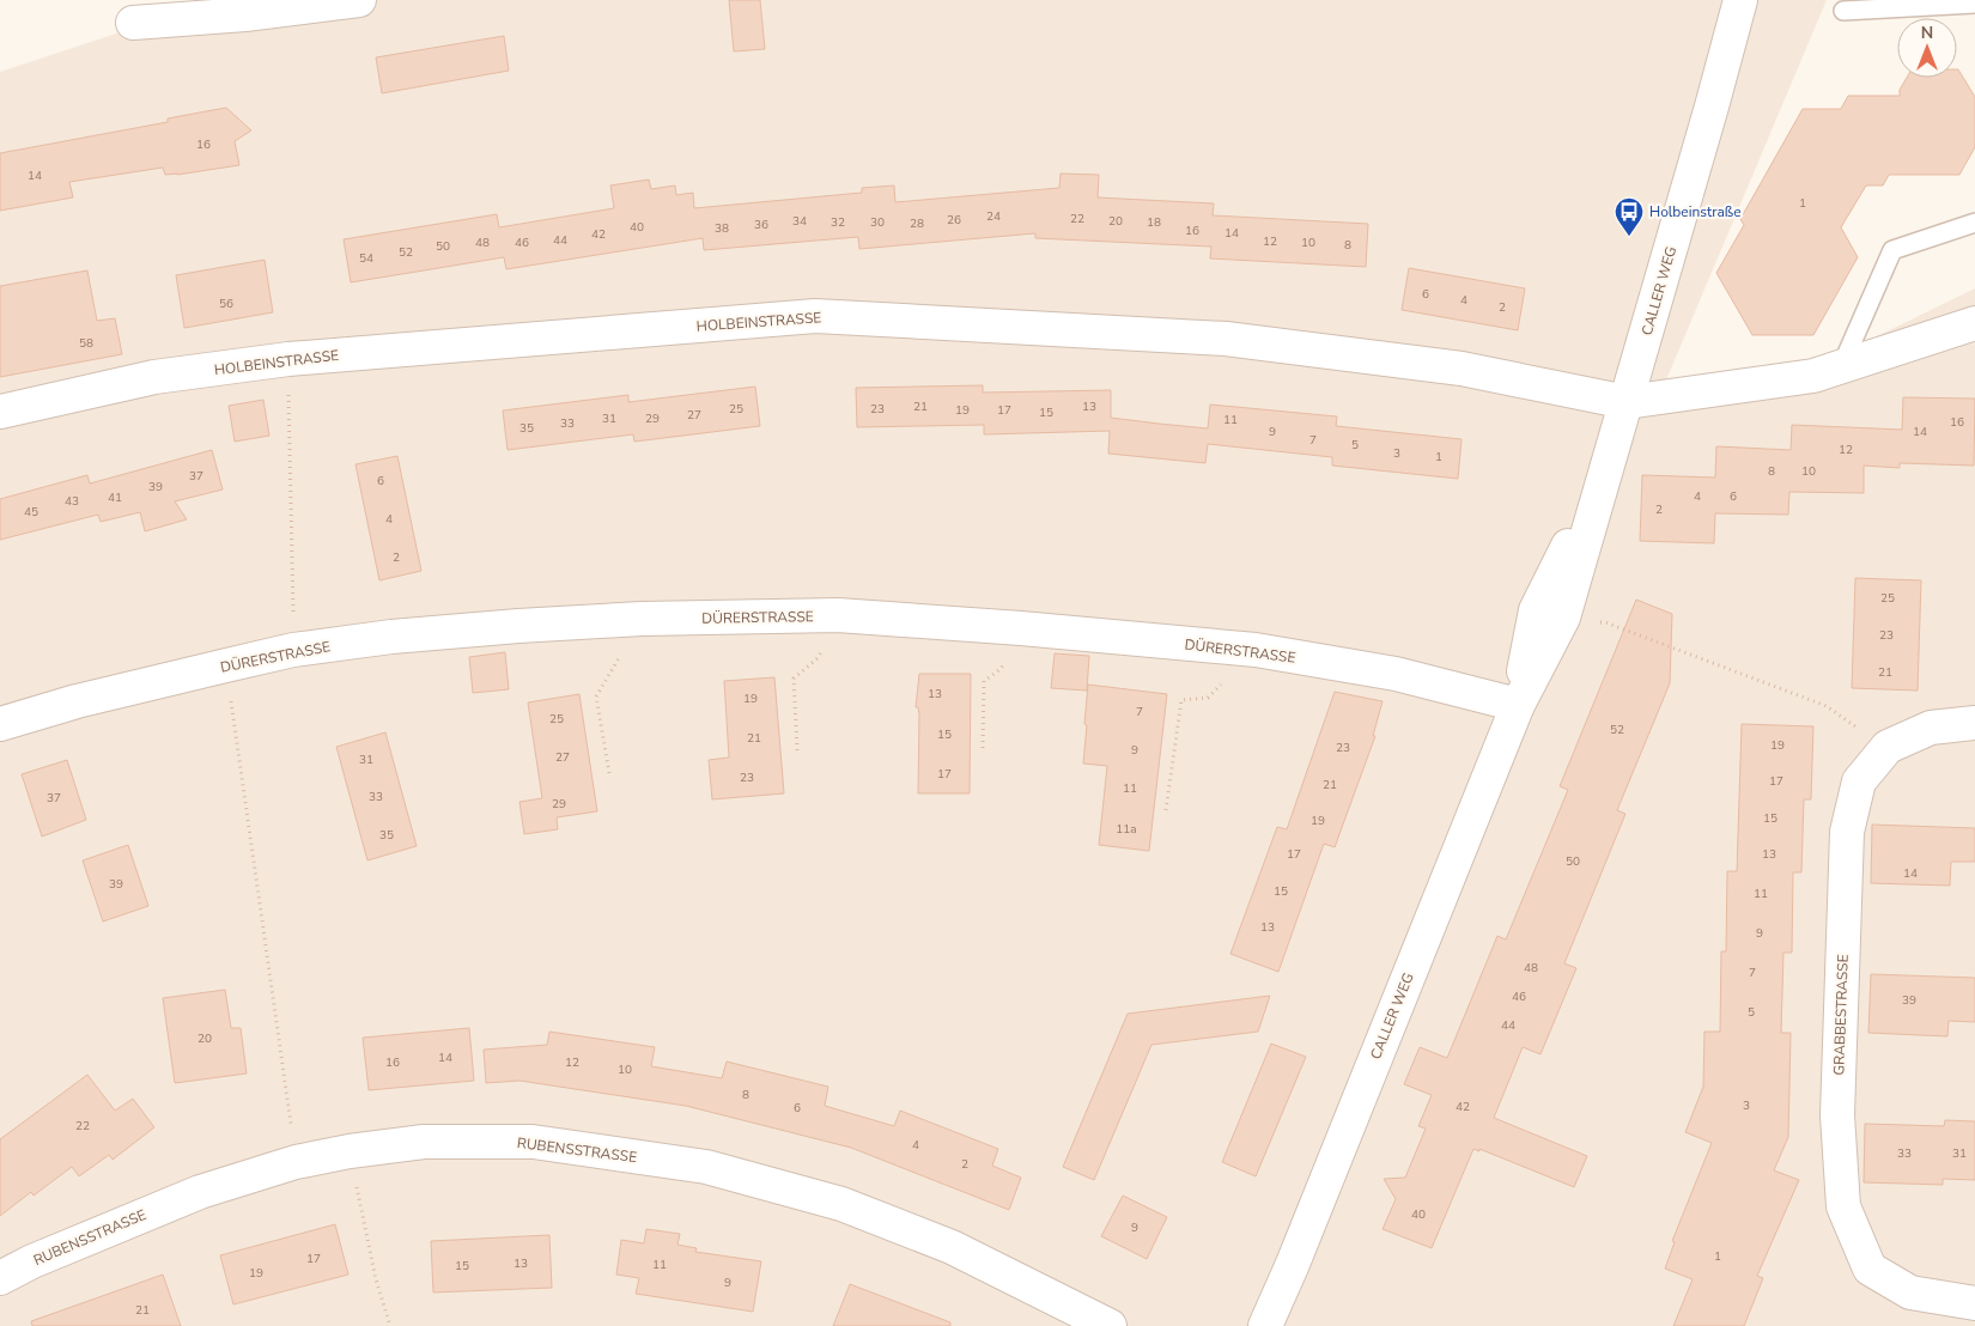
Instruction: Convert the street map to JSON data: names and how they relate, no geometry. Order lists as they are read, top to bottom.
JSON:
{
  "streets": {
    "street": [
      "CALLER WEG",
      "HOLBEINSTRASSE",
      "DÜRERSTRASSE",
      "GRABBESTRASSE",
      "RUBENSSTRASSE"
    ]
  },
  "crossings": [
    ["CALLER WEG", "HOLBEINSTRASSE"],
    ["CALLER WEG", "DÜRERSTRASSE"]
  ],
  "places": {
    "bus stop": ["Holbeinstraße"]
  },
  "house_numbers": [
    "16",
    "14",
    "1",
    "24",
    "22",
    "26",
    "34",
    "20",
    "32",
    "30",
    "18",
    "28",
    "36",
    "40",
    "38",
    "16",
    "14",
    "42",
    "44",
    "12",
    "48",
    "46",
    "10",
    "8",
    "50",
    "52",
    "54",
    "6",
    "4",
    "56",
    "2",
    "58",
    "21",
    "13",
    "25",
    "23",
    "19",
    "17",
    "15",
    "27",
    "31",
    "29",
    "11",
    "16",
    "33",
    "35",
    "9",
    "14",
    "7",
    "5",
    "12",
    "3",
    "1",
    "8",
    "10",
    "37",
    "6",
    "39",
    "4",
    "6",
    "41",
    "43",
    "2",
    "45",
    "4",
    "2",
    "25",
    "23",
    "21",
    "13",
    "19",
    "7",
    "25",
    "52",
    "15",
    "21",
    "19",
    "23",
    "9",
    "27",
    "31",
    "17",
    "23",
    "17",
    "21",
    "11",
    "33",
    "37",
    "29",
    "15",
    "19",
    "11a",
    "35",
    "17",
    "13",
    "50",
    "14",
    "39",
    "15",
    "11",
    "13",
    "9",
    "48",
    "7",
    "46",
    "39",
    "5",
    "44",
    "20",
    "14",
    "16",
    "12",
    "10",
    "8",
    "3",
    "42",
    "6",
    "22",
    "4",
    "33",
    "31",
    "2",
    "40",
    "9",
    "1",
    "17",
    "13",
    "11",
    "15",
    "19",
    "9",
    "21"
  ],
  "north": "top"
}
